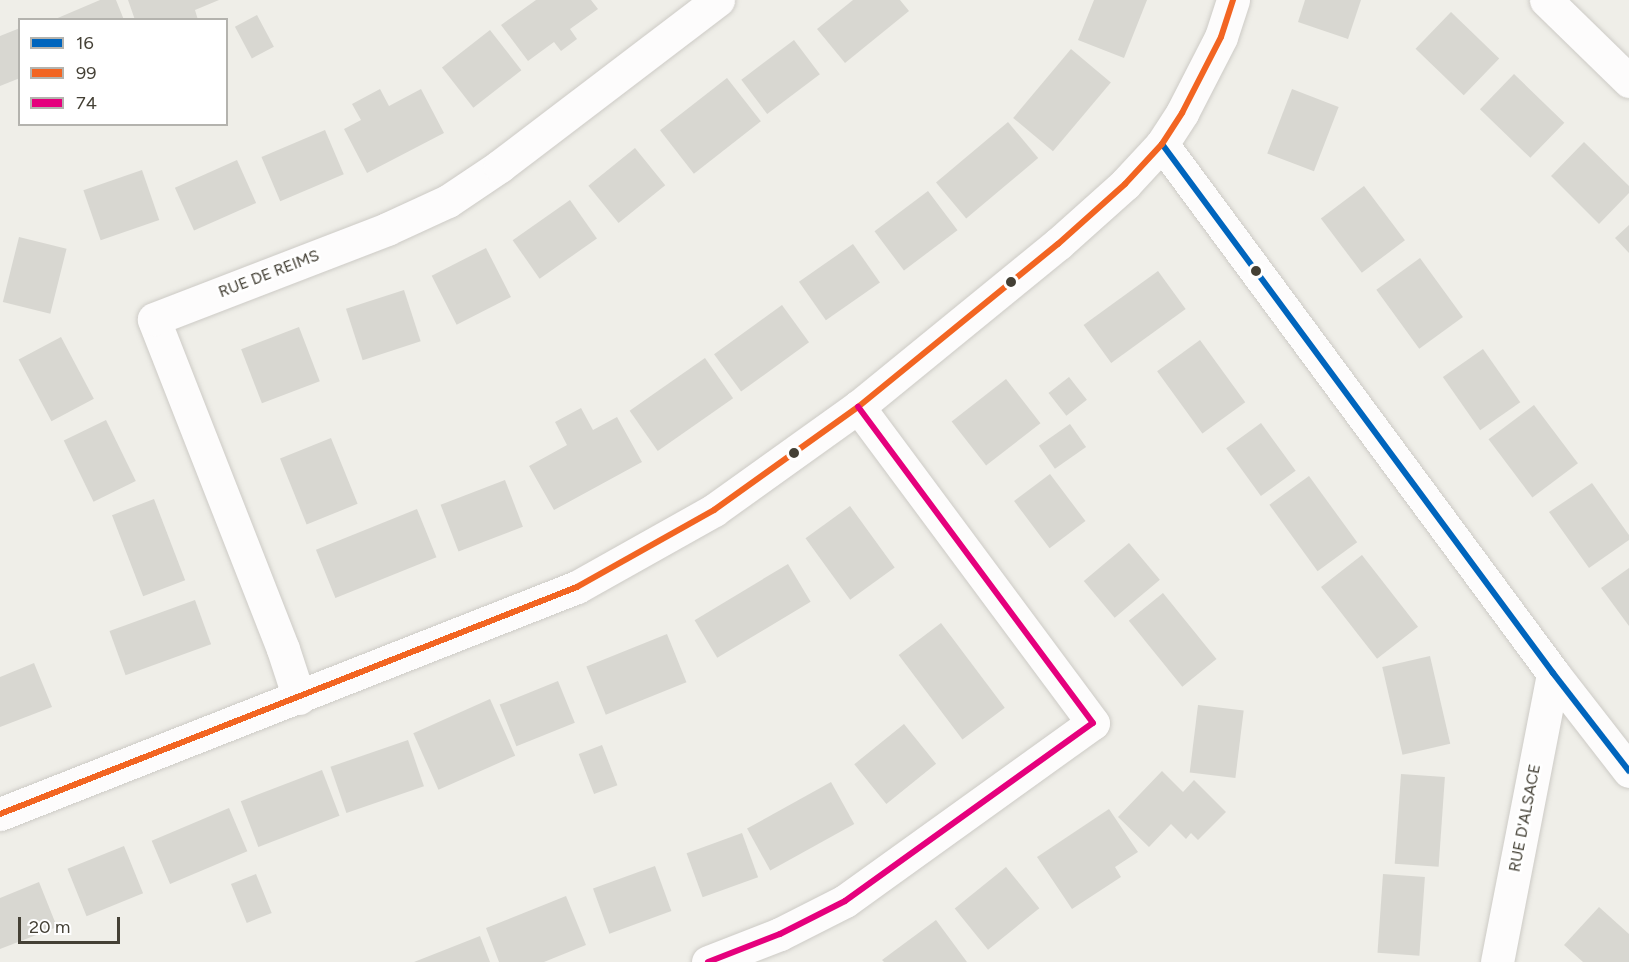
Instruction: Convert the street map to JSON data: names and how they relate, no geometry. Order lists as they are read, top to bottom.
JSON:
{
  "streets": {
    "street": ["RUE DE REIMS", "RUE D'ALSACE"]
  },
  "lines": ["transit line 99", "transit line 16", "transit line 74"],
  "legend": ["16", "99", "74"],
  "scale_bar": "20 m"
}
